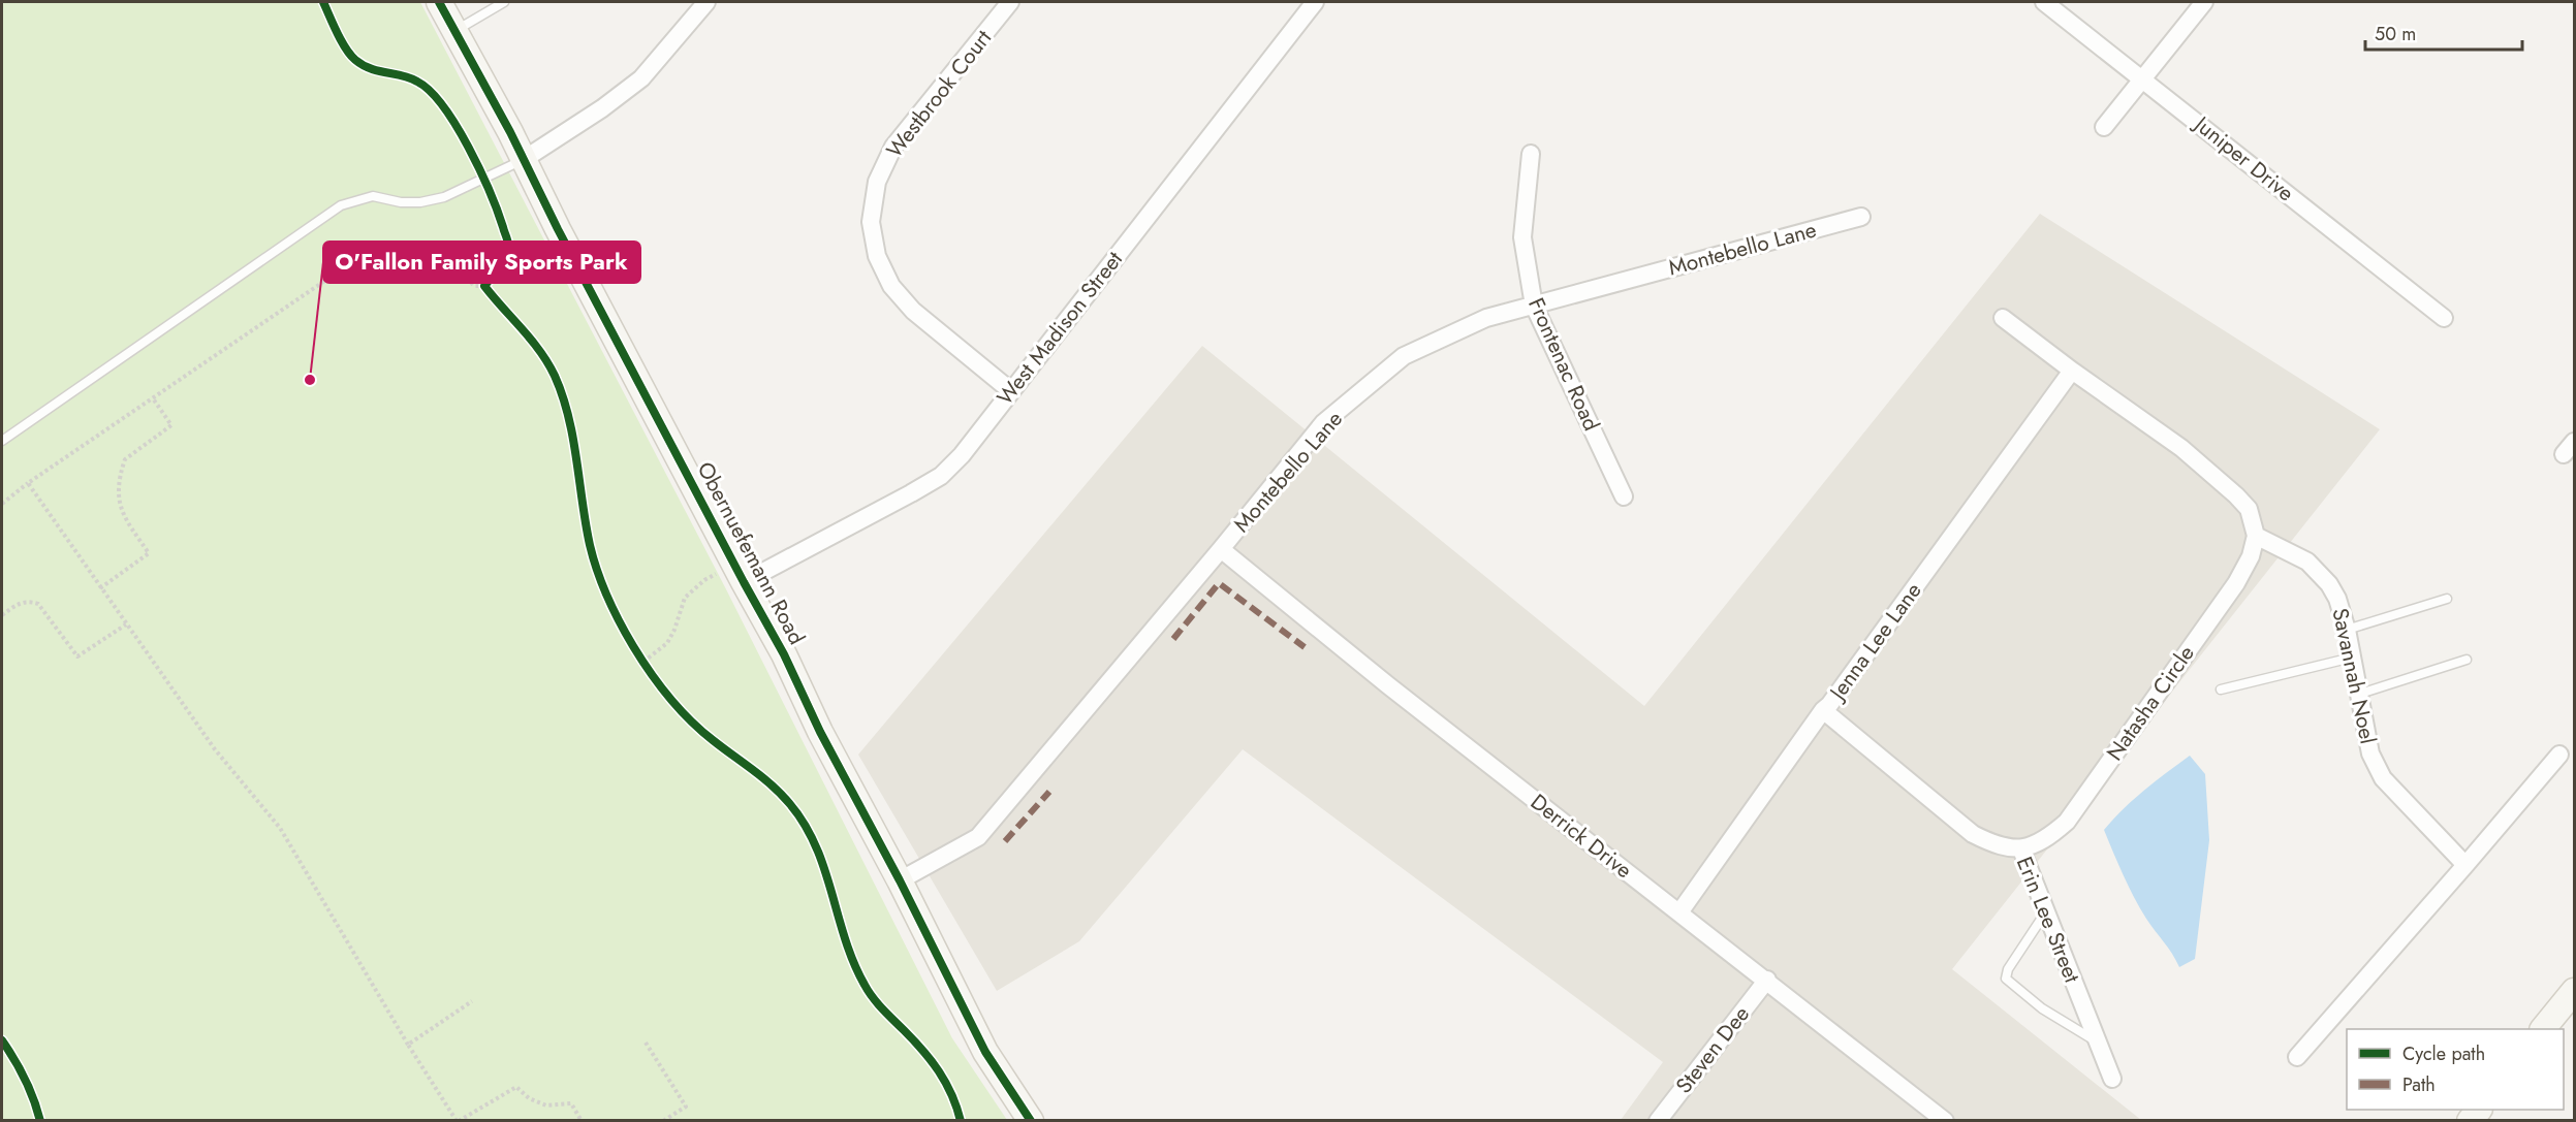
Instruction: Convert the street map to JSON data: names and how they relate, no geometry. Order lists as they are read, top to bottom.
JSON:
{
  "streets": {
    "street": [
      "Westbrook Court",
      "Juniper Drive",
      "Montebello Lane",
      "West Madison Street",
      "Frontenac Road",
      "Obernuefemann Road",
      "Jenna Lee Lane",
      "Savannah Noel",
      "Natasha Circle",
      "Derrick Drive",
      "Erin Lee Street",
      "Steven Dee"
    ]
  },
  "crossings": [
    ["Westbrook Court", "West Madison Street"],
    ["Montebello Lane", "Frontenac Road"],
    ["Montebello Lane", "Obernuefemann Road"],
    ["Montebello Lane", "Derrick Drive"],
    ["West Madison Street", "Obernuefemann Road"],
    ["Jenna Lee Lane", "Derrick Drive"],
    ["Jenna Lee Lane", "Erin Lee Street"],
    ["Savannah Noel", "Natasha Circle"],
    ["Natasha Circle", "Erin Lee Street"],
    ["Derrick Drive", "Steven Dee"]
  ],
  "places": ["O'Fallon Family Sports Park"],
  "legend": ["Cycle path", "Path"],
  "scale_bar": "50 m"
}
